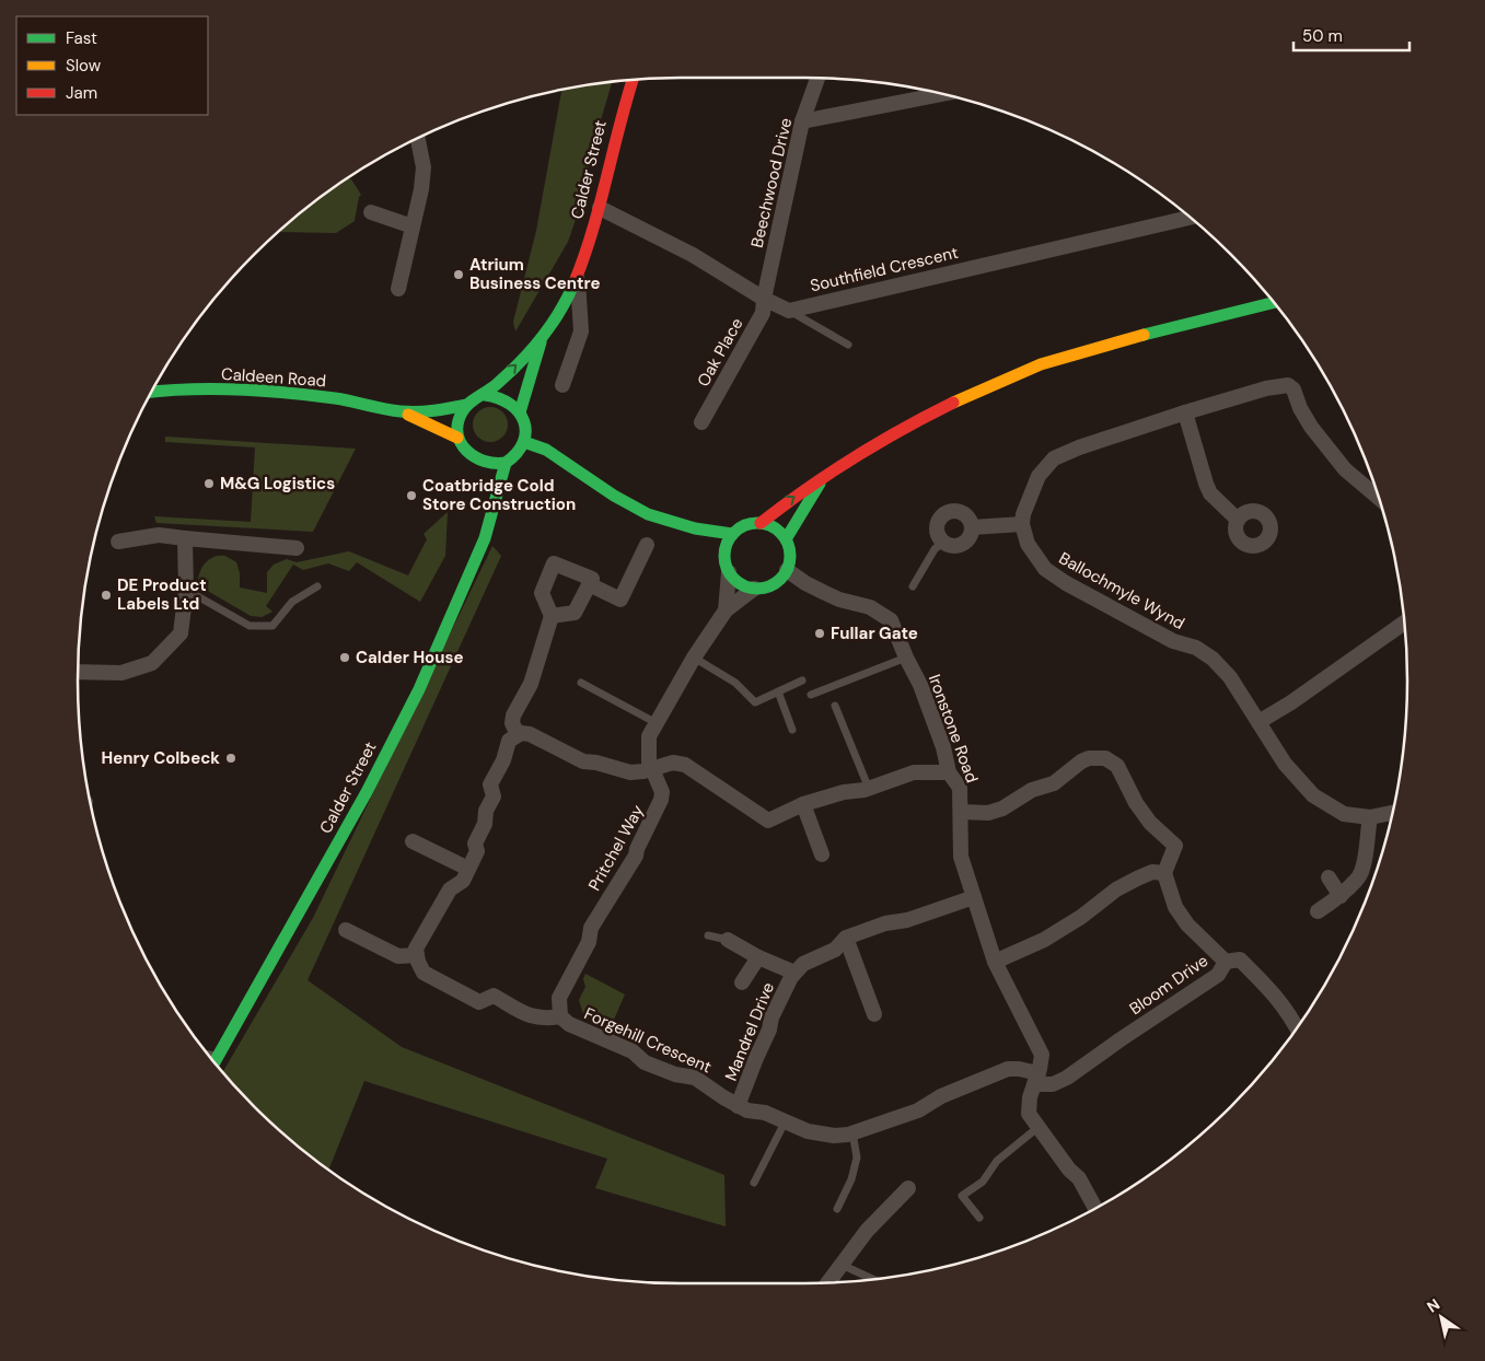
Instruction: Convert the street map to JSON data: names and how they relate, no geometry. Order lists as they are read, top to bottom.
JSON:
{
  "streets": {
    "street": [
      "Calder Street",
      "Beechwood Drive",
      "Southfield Crescent",
      "Oak Place",
      "Caldeen Road",
      "Ballochmyle Wynd",
      "Ironstone Road",
      "Pritchel Way",
      "Bloom Drive",
      "Mandrel Drive",
      "Forgehill Crescent"
    ]
  },
  "crossings": [
    ["Calder Street", "Caldeen Road"],
    ["Beechwood Drive", "Oak Place"],
    ["Ironstone Road", "Pritchel Way"],
    ["Ironstone Road", "Bloom Drive"],
    ["Ironstone Road", "Mandrel Drive"],
    ["Ironstone Road", "Forgehill Crescent"],
    ["Pritchel Way", "Forgehill Crescent"],
    ["Bloom Drive", "Forgehill Crescent"],
    ["Mandrel Drive", "Forgehill Crescent"]
  ],
  "places": [
    "Atrium Business Centre",
    "M&G Logistics",
    "Coatbridge Cold Store Construction",
    "DE Product Labels Ltd",
    "Fullar Gate",
    "Calder House",
    "Henry Colbeck"
  ],
  "legend": ["Fast", "Slow", "Jam"],
  "scale_bar": "50 m",
  "north": "top left"
}
